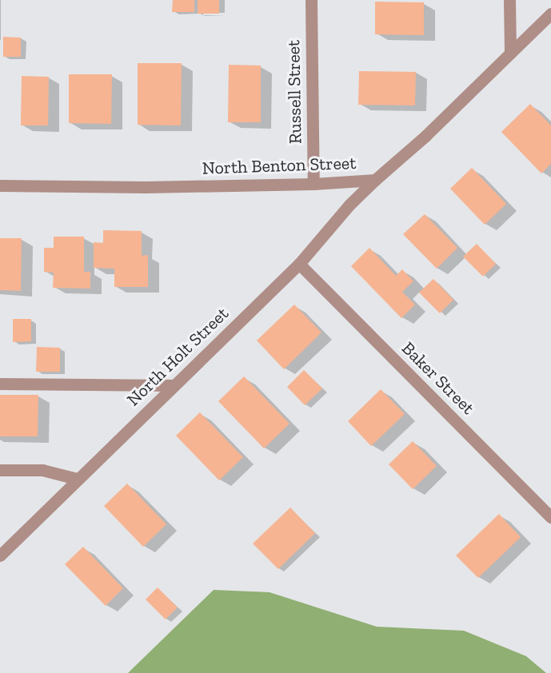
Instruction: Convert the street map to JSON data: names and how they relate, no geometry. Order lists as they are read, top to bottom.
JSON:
{
  "streets": {
    "street": [
      "Russell Street",
      "North Benton Street",
      "North Holt Street",
      "Baker Street"
    ]
  },
  "crossings": [
    ["Russell Street", "North Benton Street"],
    ["North Benton Street", "North Holt Street"],
    ["North Holt Street", "Baker Street"]
  ]
}
